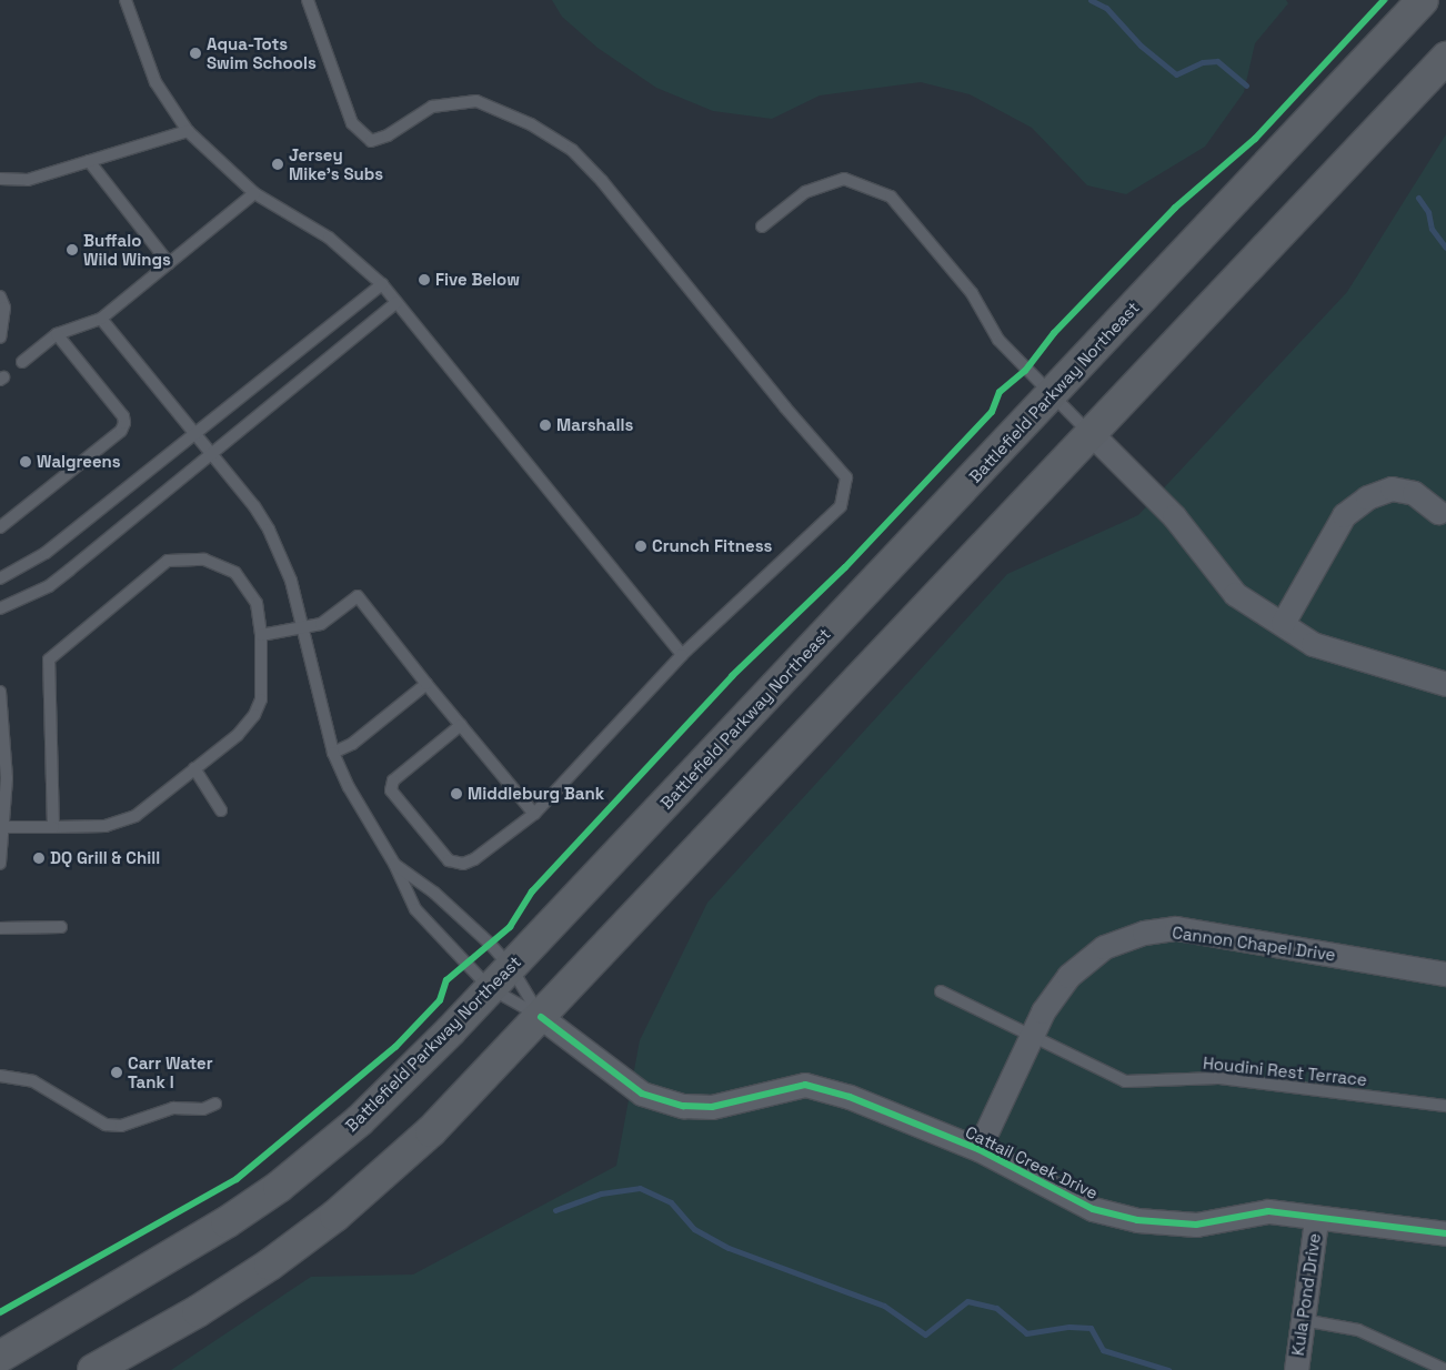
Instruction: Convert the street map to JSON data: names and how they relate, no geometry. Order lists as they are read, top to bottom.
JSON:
{
  "streets": {
    "main road": ["Battlefield Parkway Northeast"],
    "street": ["Cannon Chapel Drive", "Cattail Creek Drive", "Kula Pond Drive"],
    "lane": ["Houdini Rest Terrace"]
  },
  "crossings": [
    ["Cannon Chapel Drive", "Houdini Rest Terrace"],
    ["Cannon Chapel Drive", "Cattail Creek Drive"],
    ["Cattail Creek Drive", "Kula Pond Drive"]
  ],
  "places": [
    "Aqua-Tots Swim Schools",
    "Jersey Mike's Subs",
    "Buffalo Wild Wings",
    "Five Below",
    "Marshalls",
    "Walgreens",
    "Crunch Fitness",
    "Middleburg Bank",
    "DQ Grill & Chill",
    "Carr Water Tank I"
  ]
}
